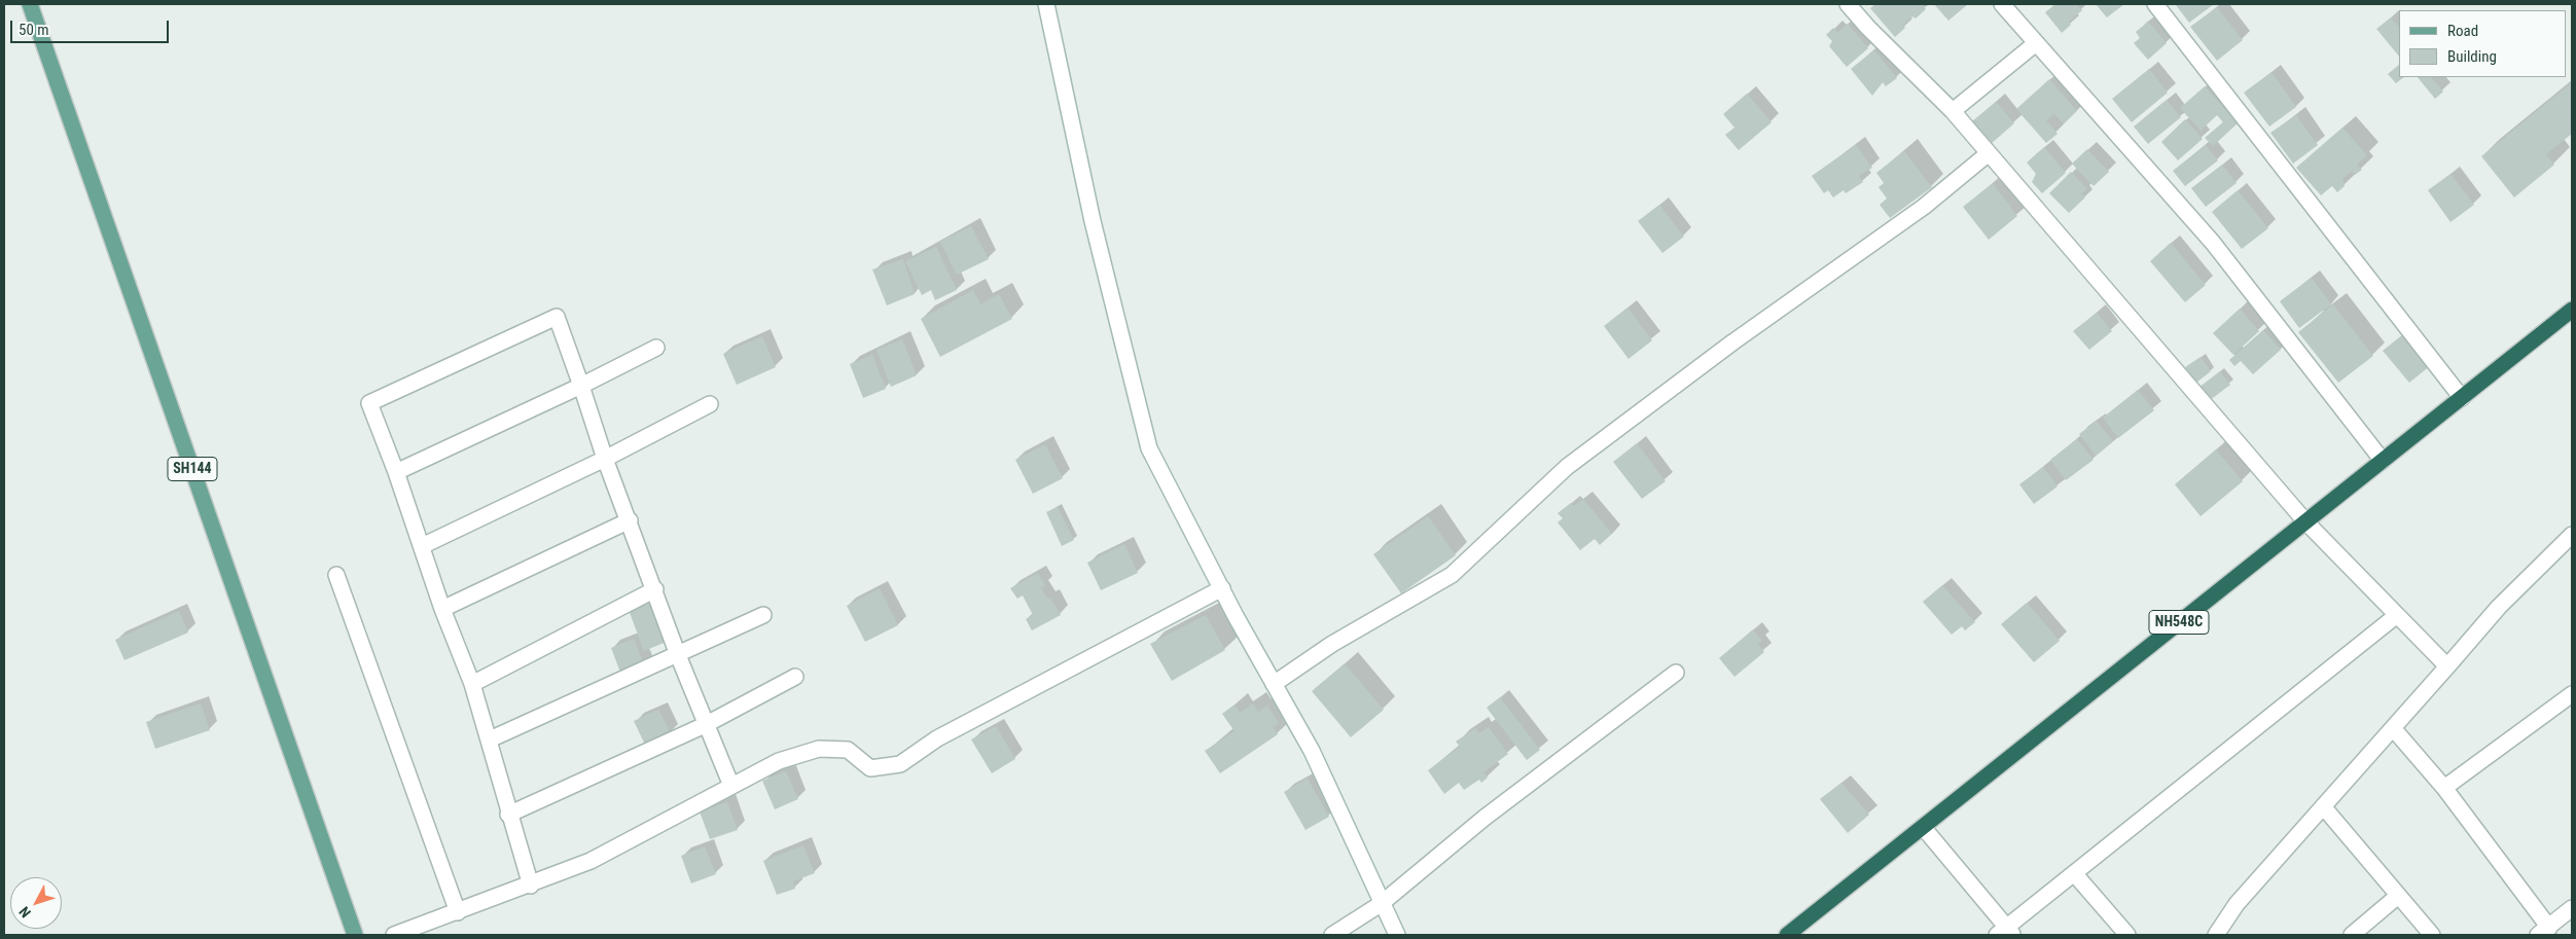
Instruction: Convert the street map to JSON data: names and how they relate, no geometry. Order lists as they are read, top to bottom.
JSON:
{
  "streets": {
    "highway": ["NH548C"],
    "main road": ["SH144"]
  },
  "legend": ["Road", "Building"],
  "scale_bar": "50 m",
  "north": "bottom left"
}
